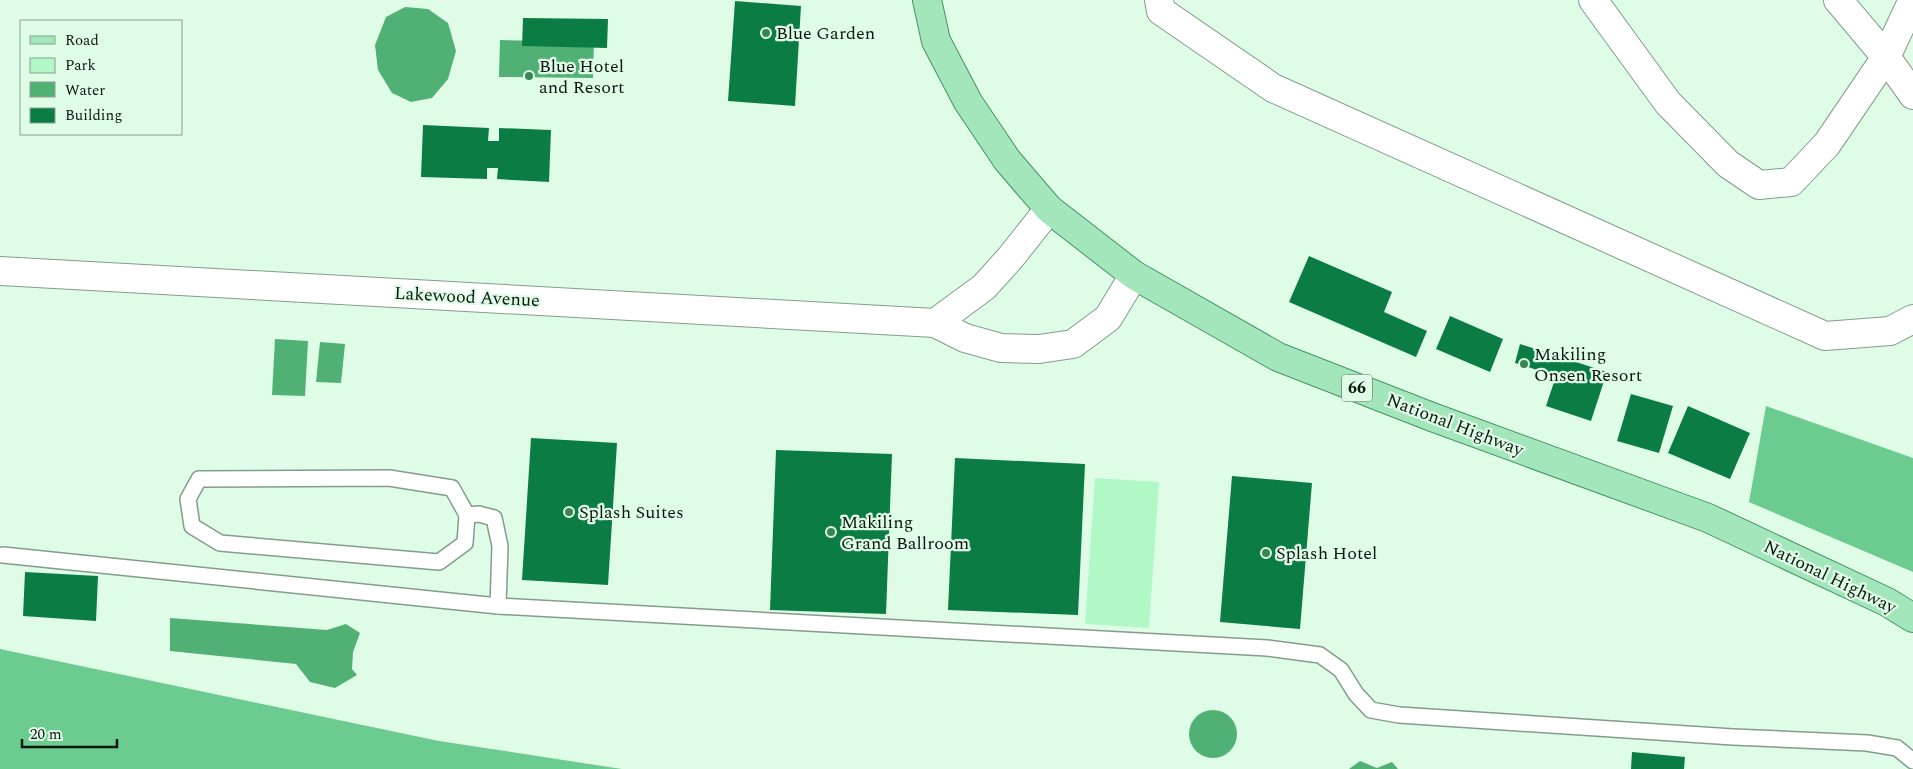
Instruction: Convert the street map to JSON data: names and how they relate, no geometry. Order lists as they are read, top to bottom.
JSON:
{
  "streets": {
    "main road": ["66", "National Highway"],
    "street": ["Lakewood Avenue"]
  },
  "crossings": [
    ["Lakewood Avenue", "National Highway"]
  ],
  "places": [
    "Blue Garden",
    "Blue Hotel and Resort",
    "Makiling Onsen Resort",
    "Splash Suites",
    "Makiling Grand Ballroom",
    "Splash Hotel"
  ],
  "legend": [
    "Road",
    "Park",
    "Water",
    "Building"
  ],
  "scale_bar": "20 m"
}
